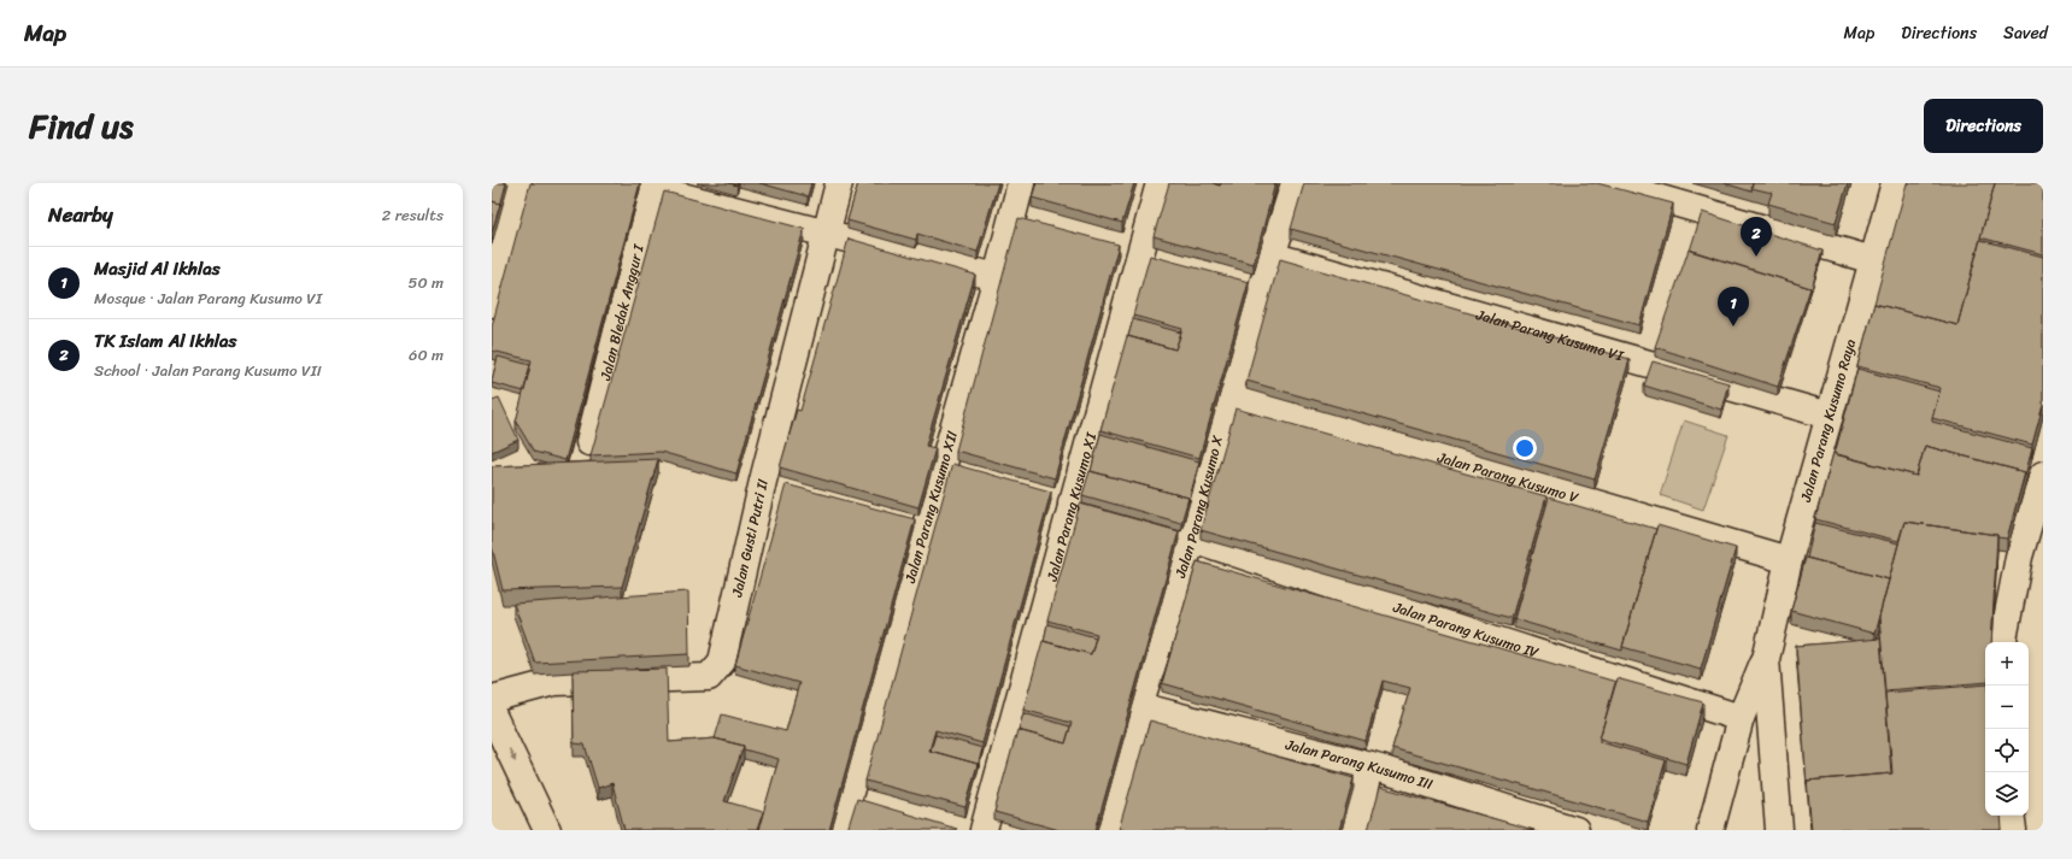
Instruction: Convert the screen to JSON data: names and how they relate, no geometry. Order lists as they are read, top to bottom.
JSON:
{
  "streets": {
    "street": [
      "Jalan Bledak Anggur I",
      "Jalan Parang Kusumo VI",
      "Jalan Parang Kusumo Raya",
      "Jalan Parang Kusumo V",
      "Jalan Parang Kusumo XI",
      "Jalan Parang Kusumo X",
      "Jalan Parang Kusumo XII",
      "Jalan Gusti Putri II",
      "Jalan Parang Kusumo IV",
      "Jalan Parang Kusumo III"
    ]
  },
  "crossings": [
    ["Jalan Parang Kusumo VI", "Jalan Parang Kusumo Raya"],
    ["Jalan Parang Kusumo VI", "Jalan Parang Kusumo X"],
    ["Jalan Parang Kusumo Raya", "Jalan Parang Kusumo V"],
    ["Jalan Parang Kusumo Raya", "Jalan Parang Kusumo IV"],
    ["Jalan Parang Kusumo V", "Jalan Parang Kusumo X"],
    ["Jalan Parang Kusumo XI", "Jalan Parang Kusumo IV"],
    ["Jalan Parang Kusumo X", "Jalan Parang Kusumo IV"],
    ["Jalan Parang Kusumo X", "Jalan Parang Kusumo III"]
  ],
  "page": {
    "header": "Map",
    "nav": ["Map", "Directions", "Saved"],
    "title": "Find us",
    "buttons": "Directions",
    "heading": ["Nearby", "2 results"],
    "pins": ["2", "1"],
    "list": [
      {
        "mark": "1",
        "name": "Masjid Al Ikhlas",
        "note": "Mosque · Jalan Parang Kusumo VI",
        "value": "50 m"
      },
      {
        "mark": "2",
        "name": "TK Islam Al Ikhlas",
        "note": "School · Jalan Parang Kusumo VII",
        "value": "60 m"
      }
    ],
    "map_buttons": ["+", "−"]
  }
}
